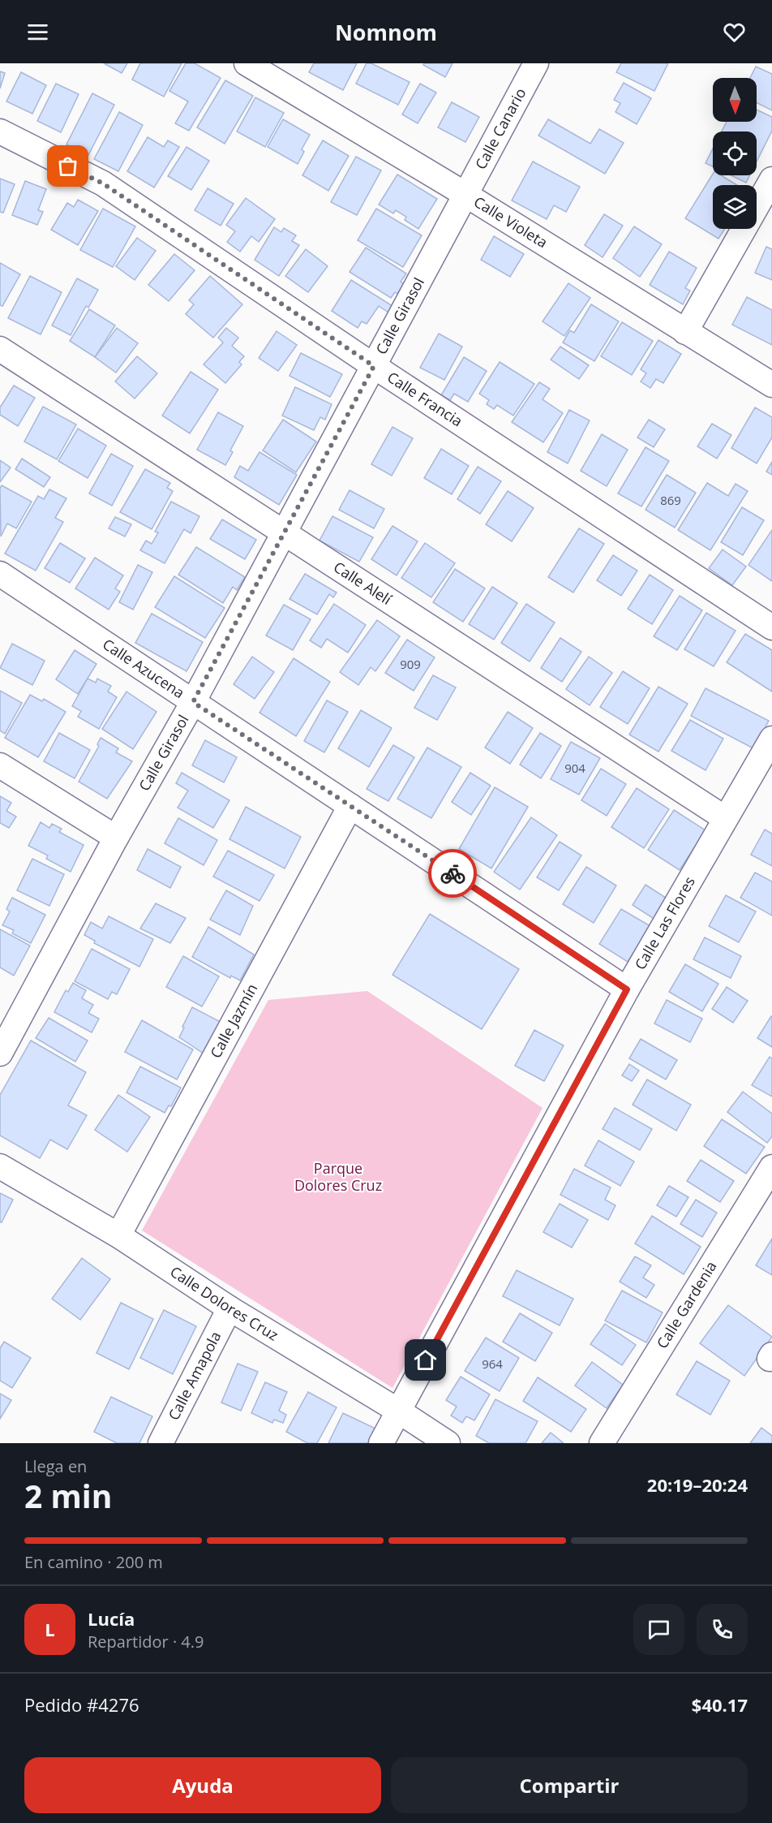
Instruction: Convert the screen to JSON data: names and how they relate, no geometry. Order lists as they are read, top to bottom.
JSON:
{
  "streets": {
    "street": [
      "Calle Canario",
      "Calle Violeta",
      "Calle Girasol",
      "Calle Francia",
      "Calle Alelí",
      "Calle Azucena",
      "Calle Las Flores",
      "Calle Jazmín",
      "Calle Dolores Cruz",
      "Calle Gardenia",
      "Calle Amapola"
    ]
  },
  "crossings": [
    ["Calle Canario", "Calle Violeta"],
    ["Calle Canario", "Calle Girasol"],
    ["Calle Violeta", "Calle Girasol"],
    ["Calle Girasol", "Calle Francia"],
    ["Calle Girasol", "Calle Alelí"],
    ["Calle Girasol", "Calle Azucena"],
    ["Calle Alelí", "Calle Las Flores"],
    ["Calle Azucena", "Calle Las Flores"],
    ["Calle Azucena", "Calle Jazmín"],
    ["Calle Las Flores", "Calle Dolores Cruz"],
    ["Calle Jazmín", "Calle Dolores Cruz"],
    ["Calle Dolores Cruz", "Calle Amapola"]
  ],
  "parks": ["Parque Dolores Cruz"],
  "house_numbers": [
    "869",
    "909",
    "904",
    "964"
  ],
  "north": "bottom",
  "page": {
    "header": "Nomnom",
    "heading": ["2 min", "Llega en", "20:19–20:24"],
    "panel": [
      "Lucía",
      "Repartidor · 4.9",
      "Pedido #4276",
      "$40.17"
    ],
    "bar": "En camino · 200 m",
    "round": "L",
    "buttons": ["Ayuda", "Compartir"]
  }
}
